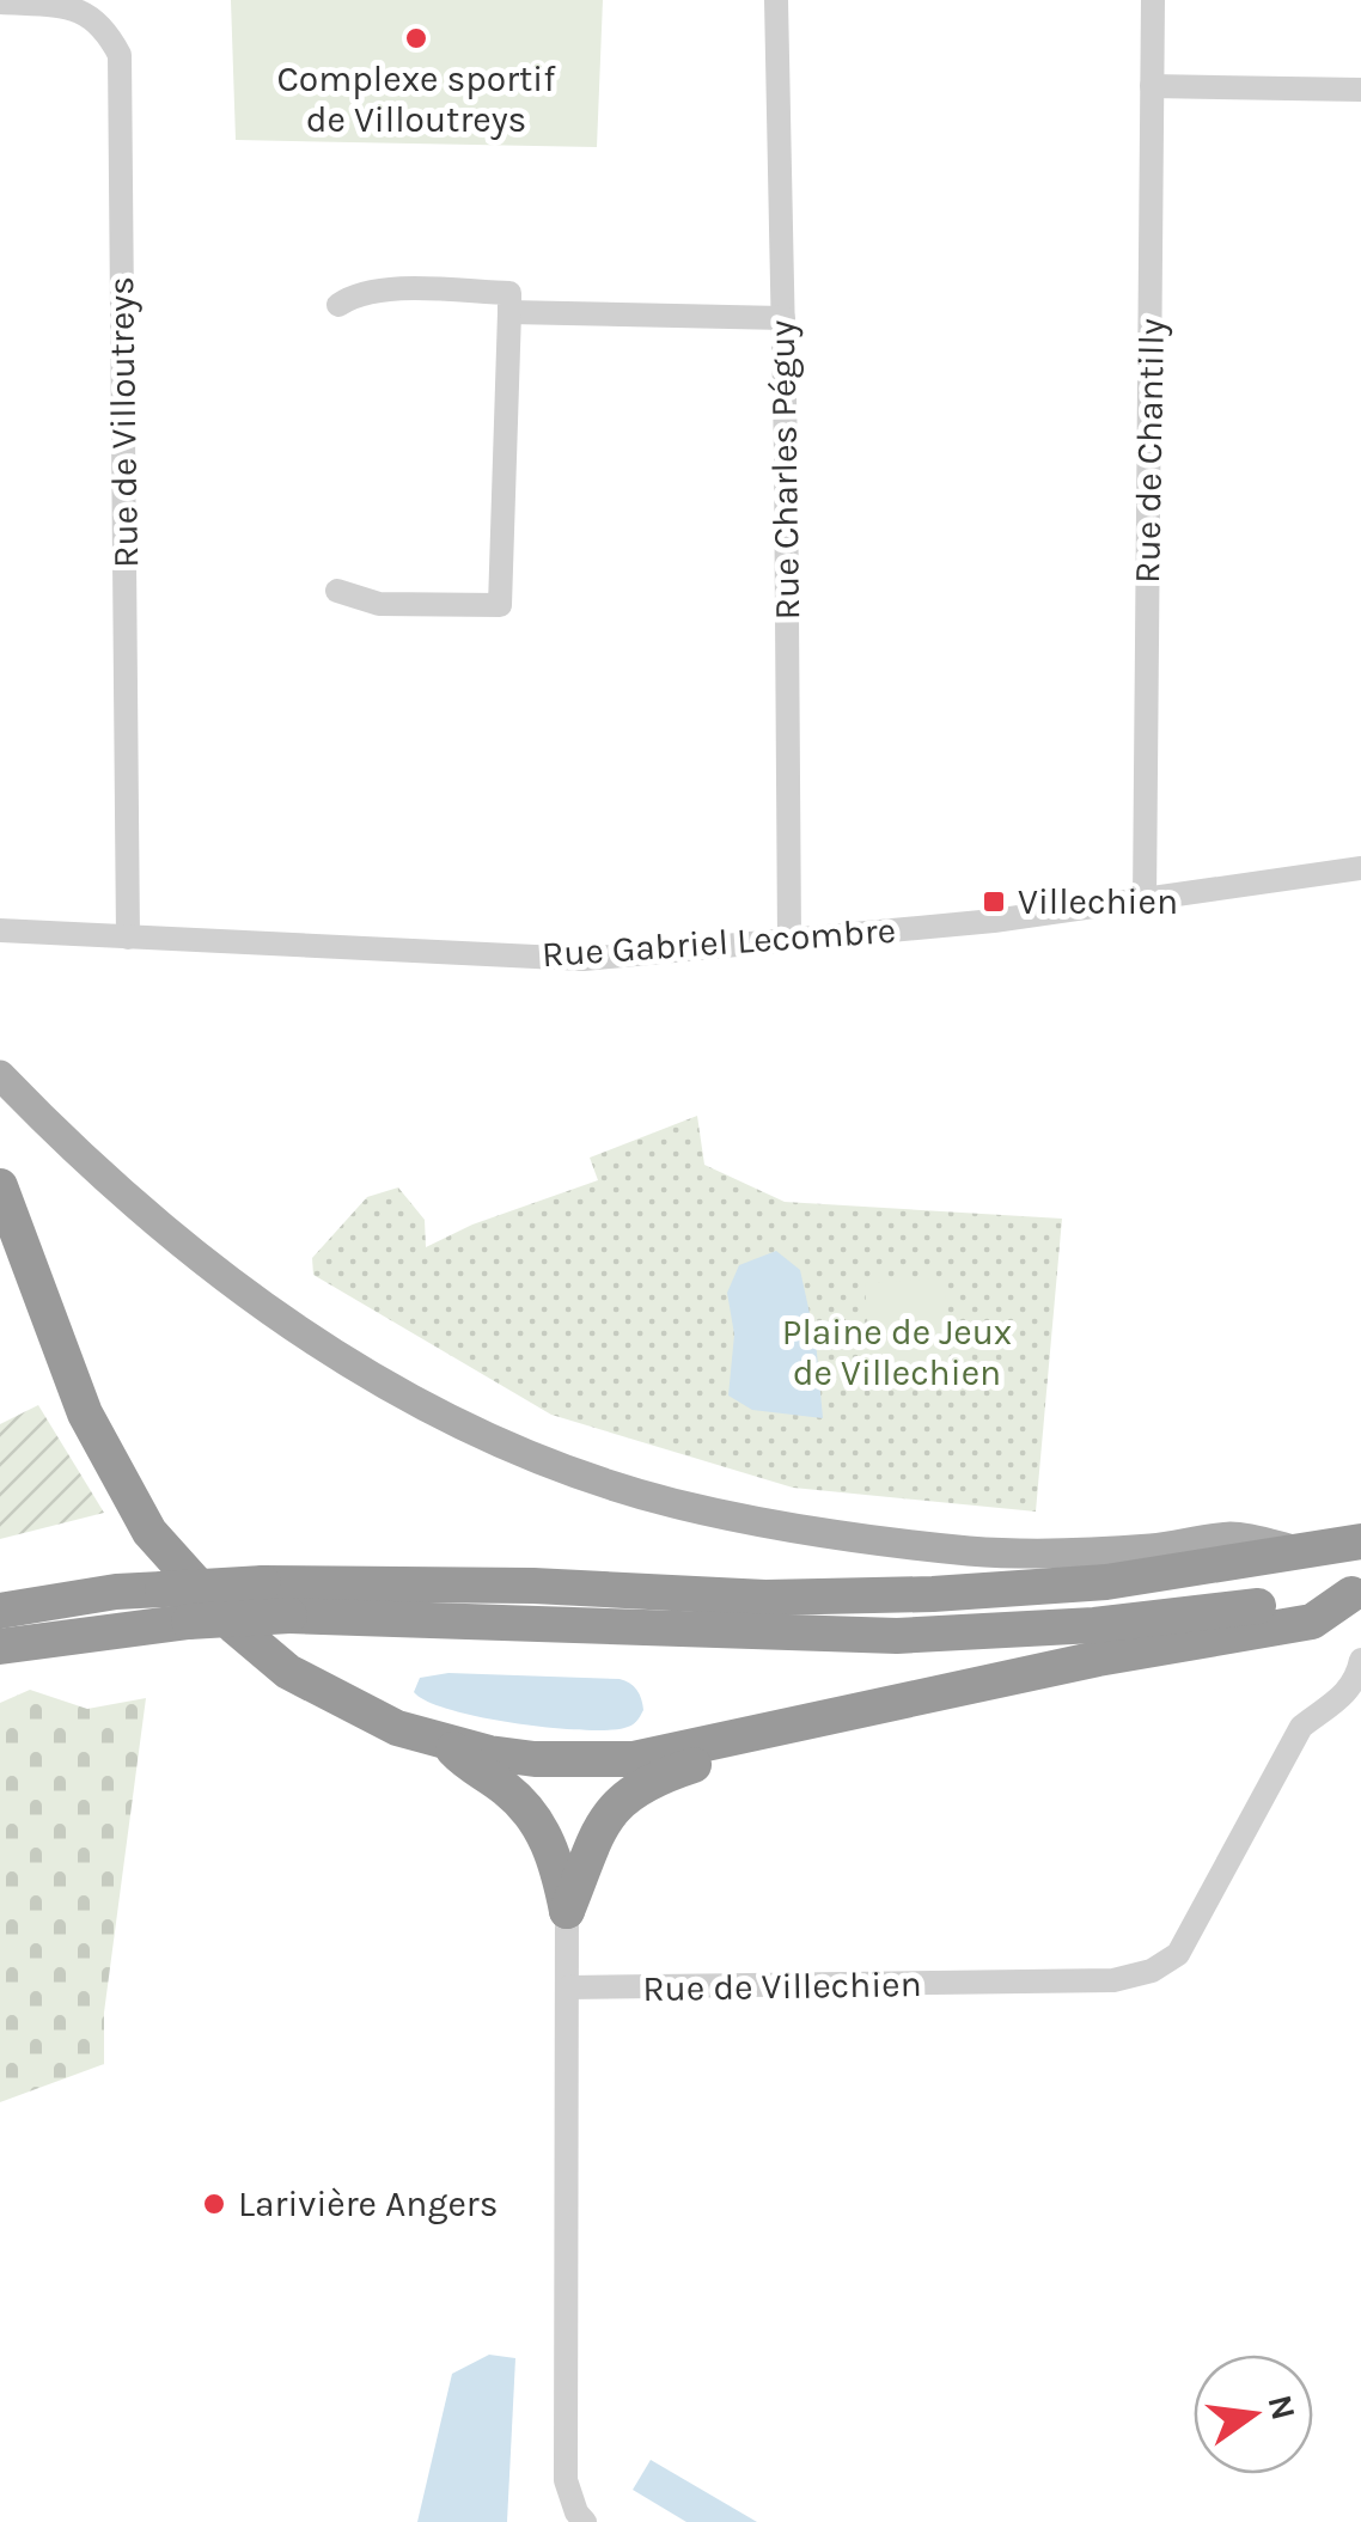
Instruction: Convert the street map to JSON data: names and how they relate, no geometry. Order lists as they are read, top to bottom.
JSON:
{
  "streets": {
    "street": [
      "Rue de Villoutreys",
      "Rue de Chantilly",
      "Rue Charles Péguy",
      "Rue Gabriel Lecombre",
      "Rue de Villechien"
    ]
  },
  "crossings": [
    ["Rue de Villoutreys", "Rue Gabriel Lecombre"],
    ["Rue de Chantilly", "Rue Gabriel Lecombre"],
    ["Rue Charles Péguy", "Rue Gabriel Lecombre"]
  ],
  "parks": ["Plaine de Jeux de Villechien"],
  "places": {
    "other": ["Complexe sportif de Villoutreys", "Larivière Angers"],
    "transit": ["Villechien"]
  },
  "north": "right"
}
